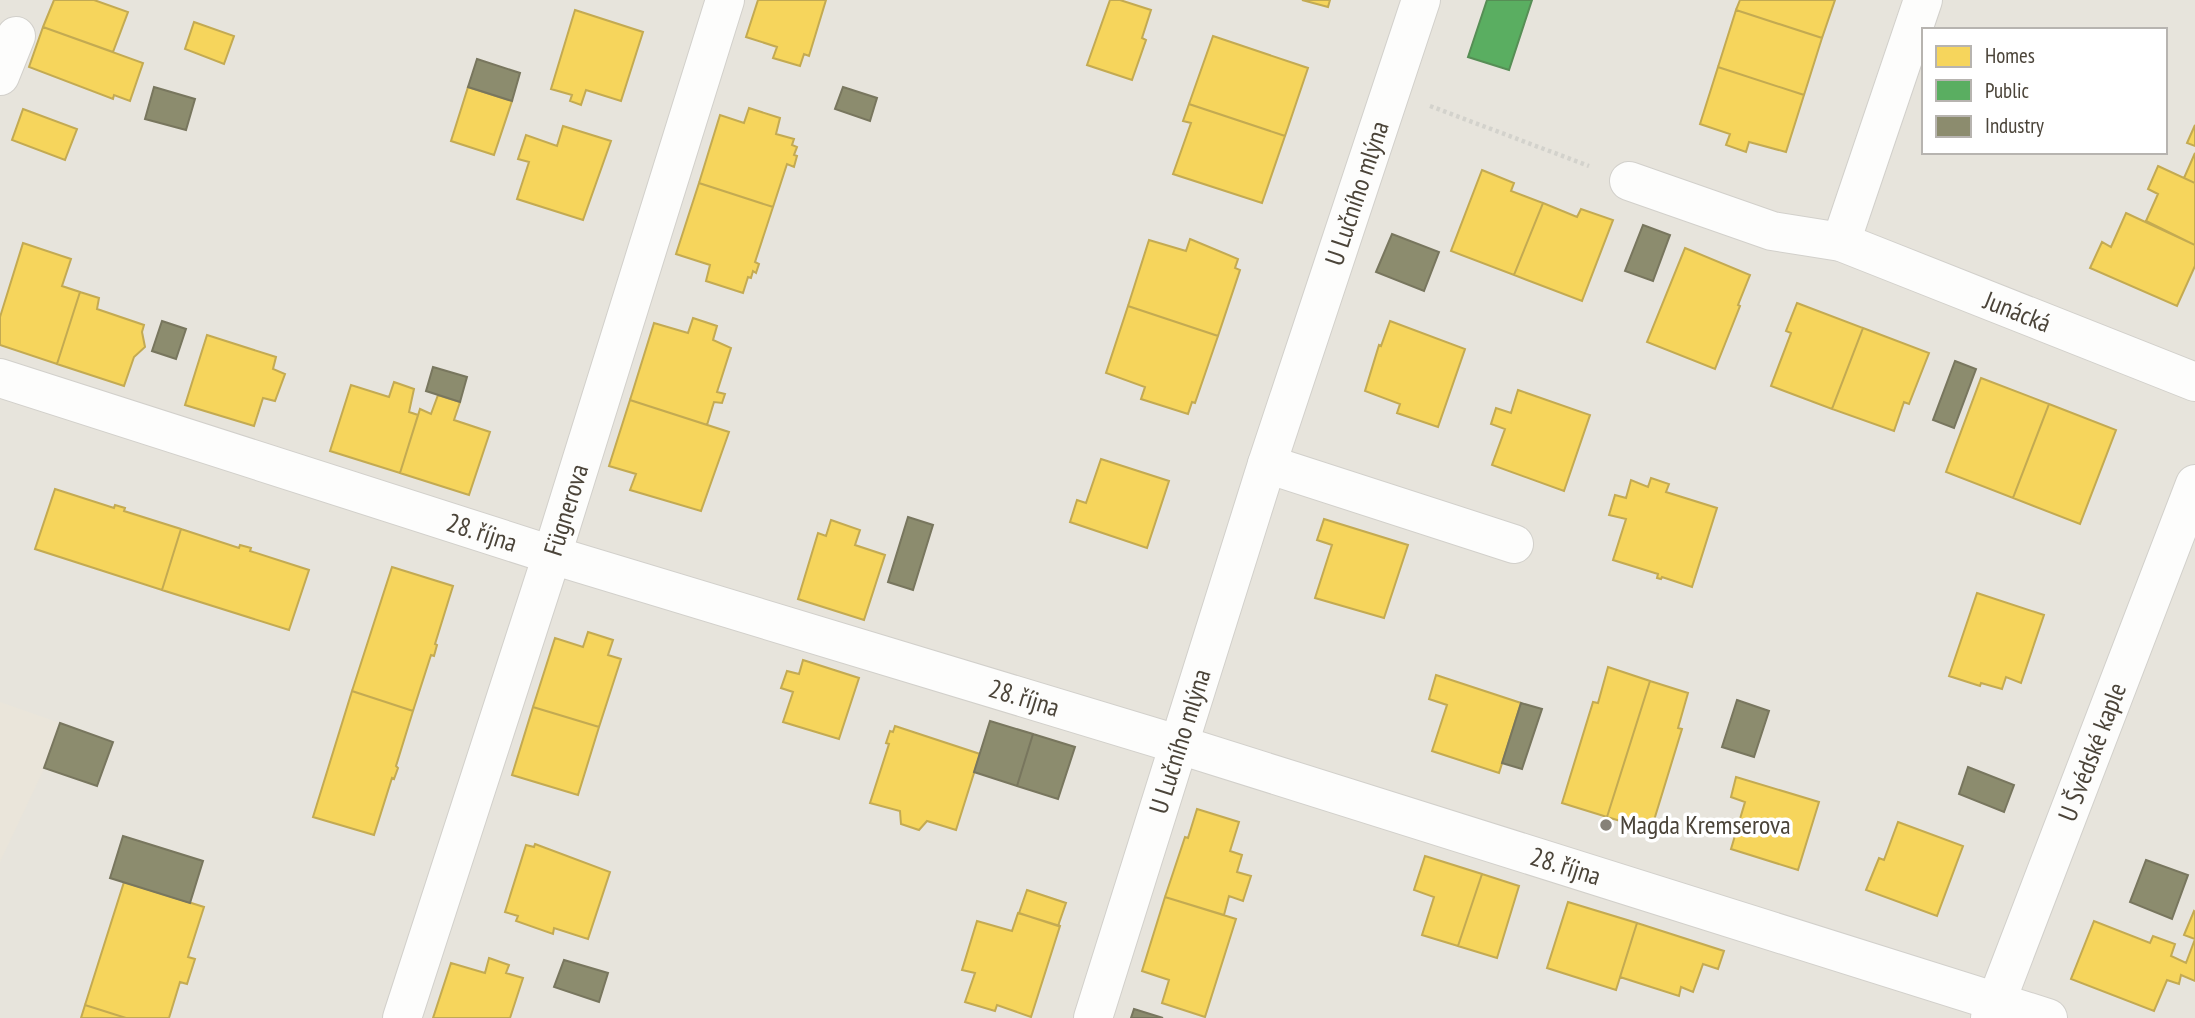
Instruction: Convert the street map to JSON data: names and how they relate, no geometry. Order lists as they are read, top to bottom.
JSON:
{
  "streets": {
    "street": [
      "U Lučního mlýna",
      "Junácká",
      "Fügnerova",
      "28. října",
      "U Švédské kaple"
    ]
  },
  "crossings": [
    ["U Lučního mlýna", "28. října"],
    ["Fügnerova", "28. října"],
    ["28. října", "U Švédské kaple"]
  ],
  "places": ["Magda Kremserova"],
  "legend": ["Homes", "Public", "Industry"]
}
